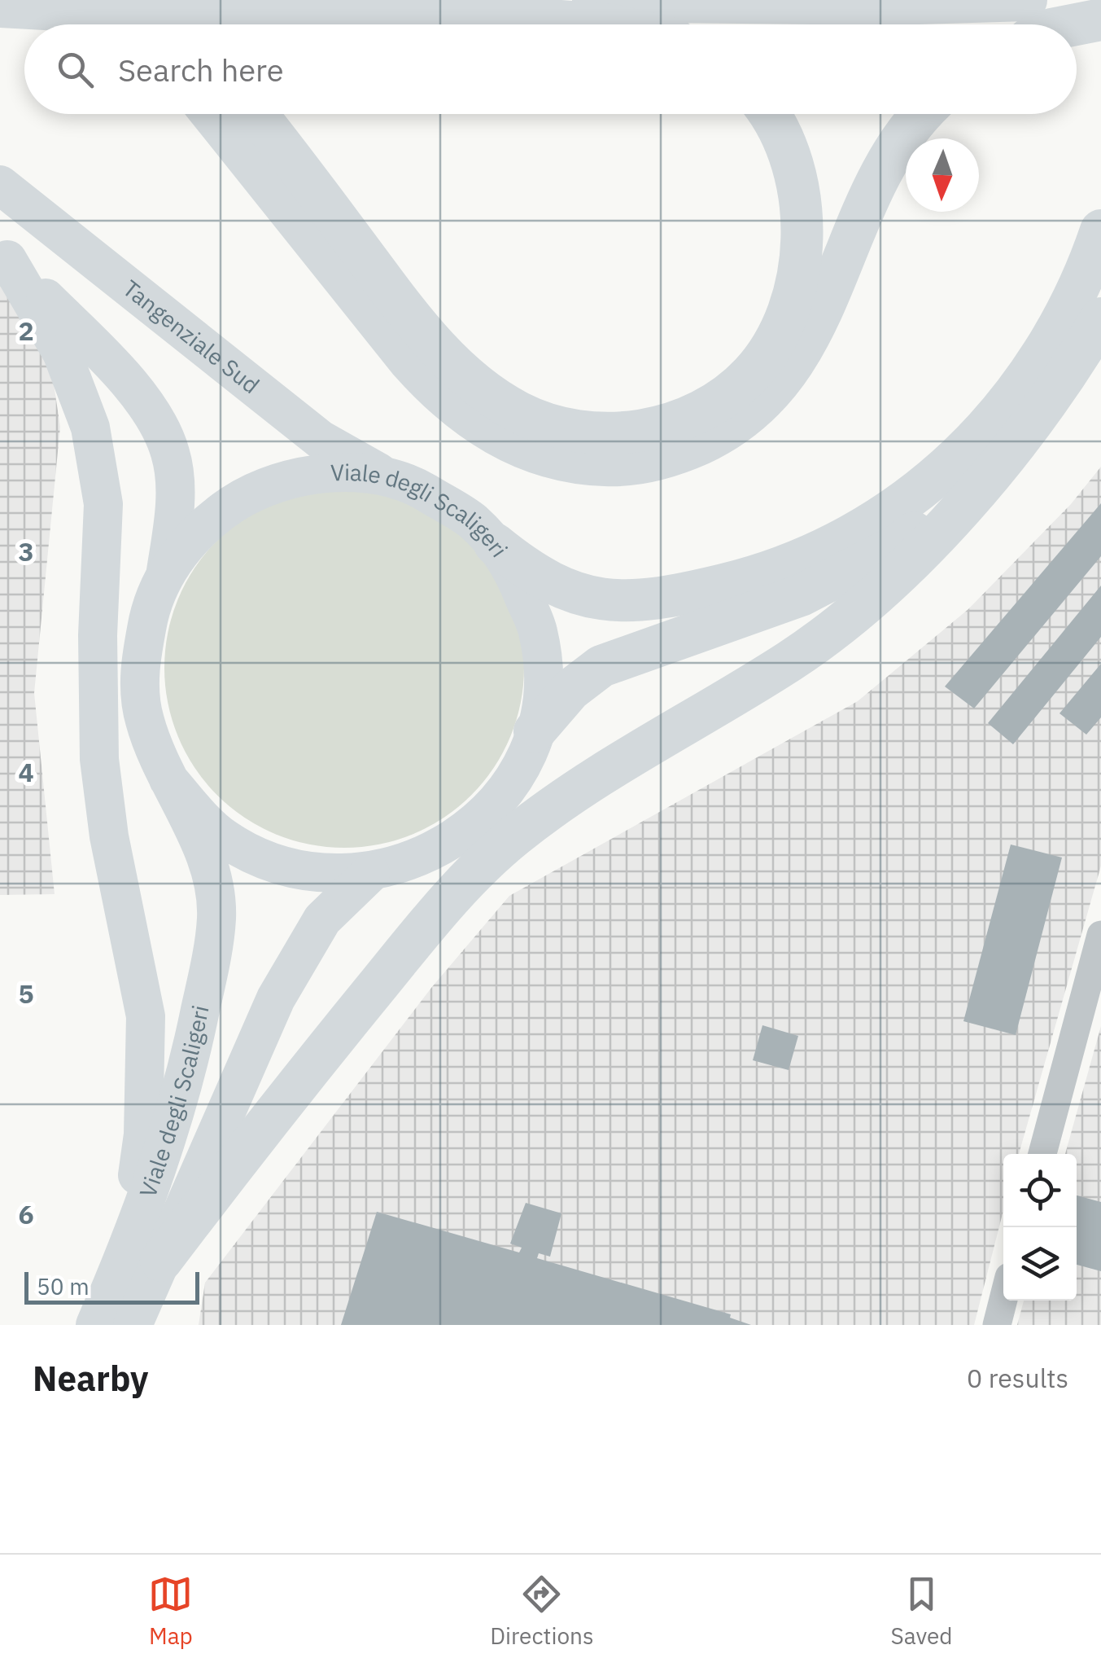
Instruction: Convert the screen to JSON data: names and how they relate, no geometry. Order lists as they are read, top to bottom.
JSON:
{
  "streets": {
    "highway": ["Tangenziale Sud", "Viale degli Scaligeri"]
  },
  "crossings": [
    ["Tangenziale Sud", "Viale degli Scaligeri"]
  ],
  "scale_bar": "50 m",
  "north": "bottom",
  "page": {
    "search": "Search here",
    "scale": "50 m",
    "heading": ["Nearby", "0 results"],
    "nav": ["Map", "Directions", "Saved"]
  },
  "grid": {
    "rows": [
      "2",
      "3",
      "4",
      "5",
      "6"
    ]
  }
}
